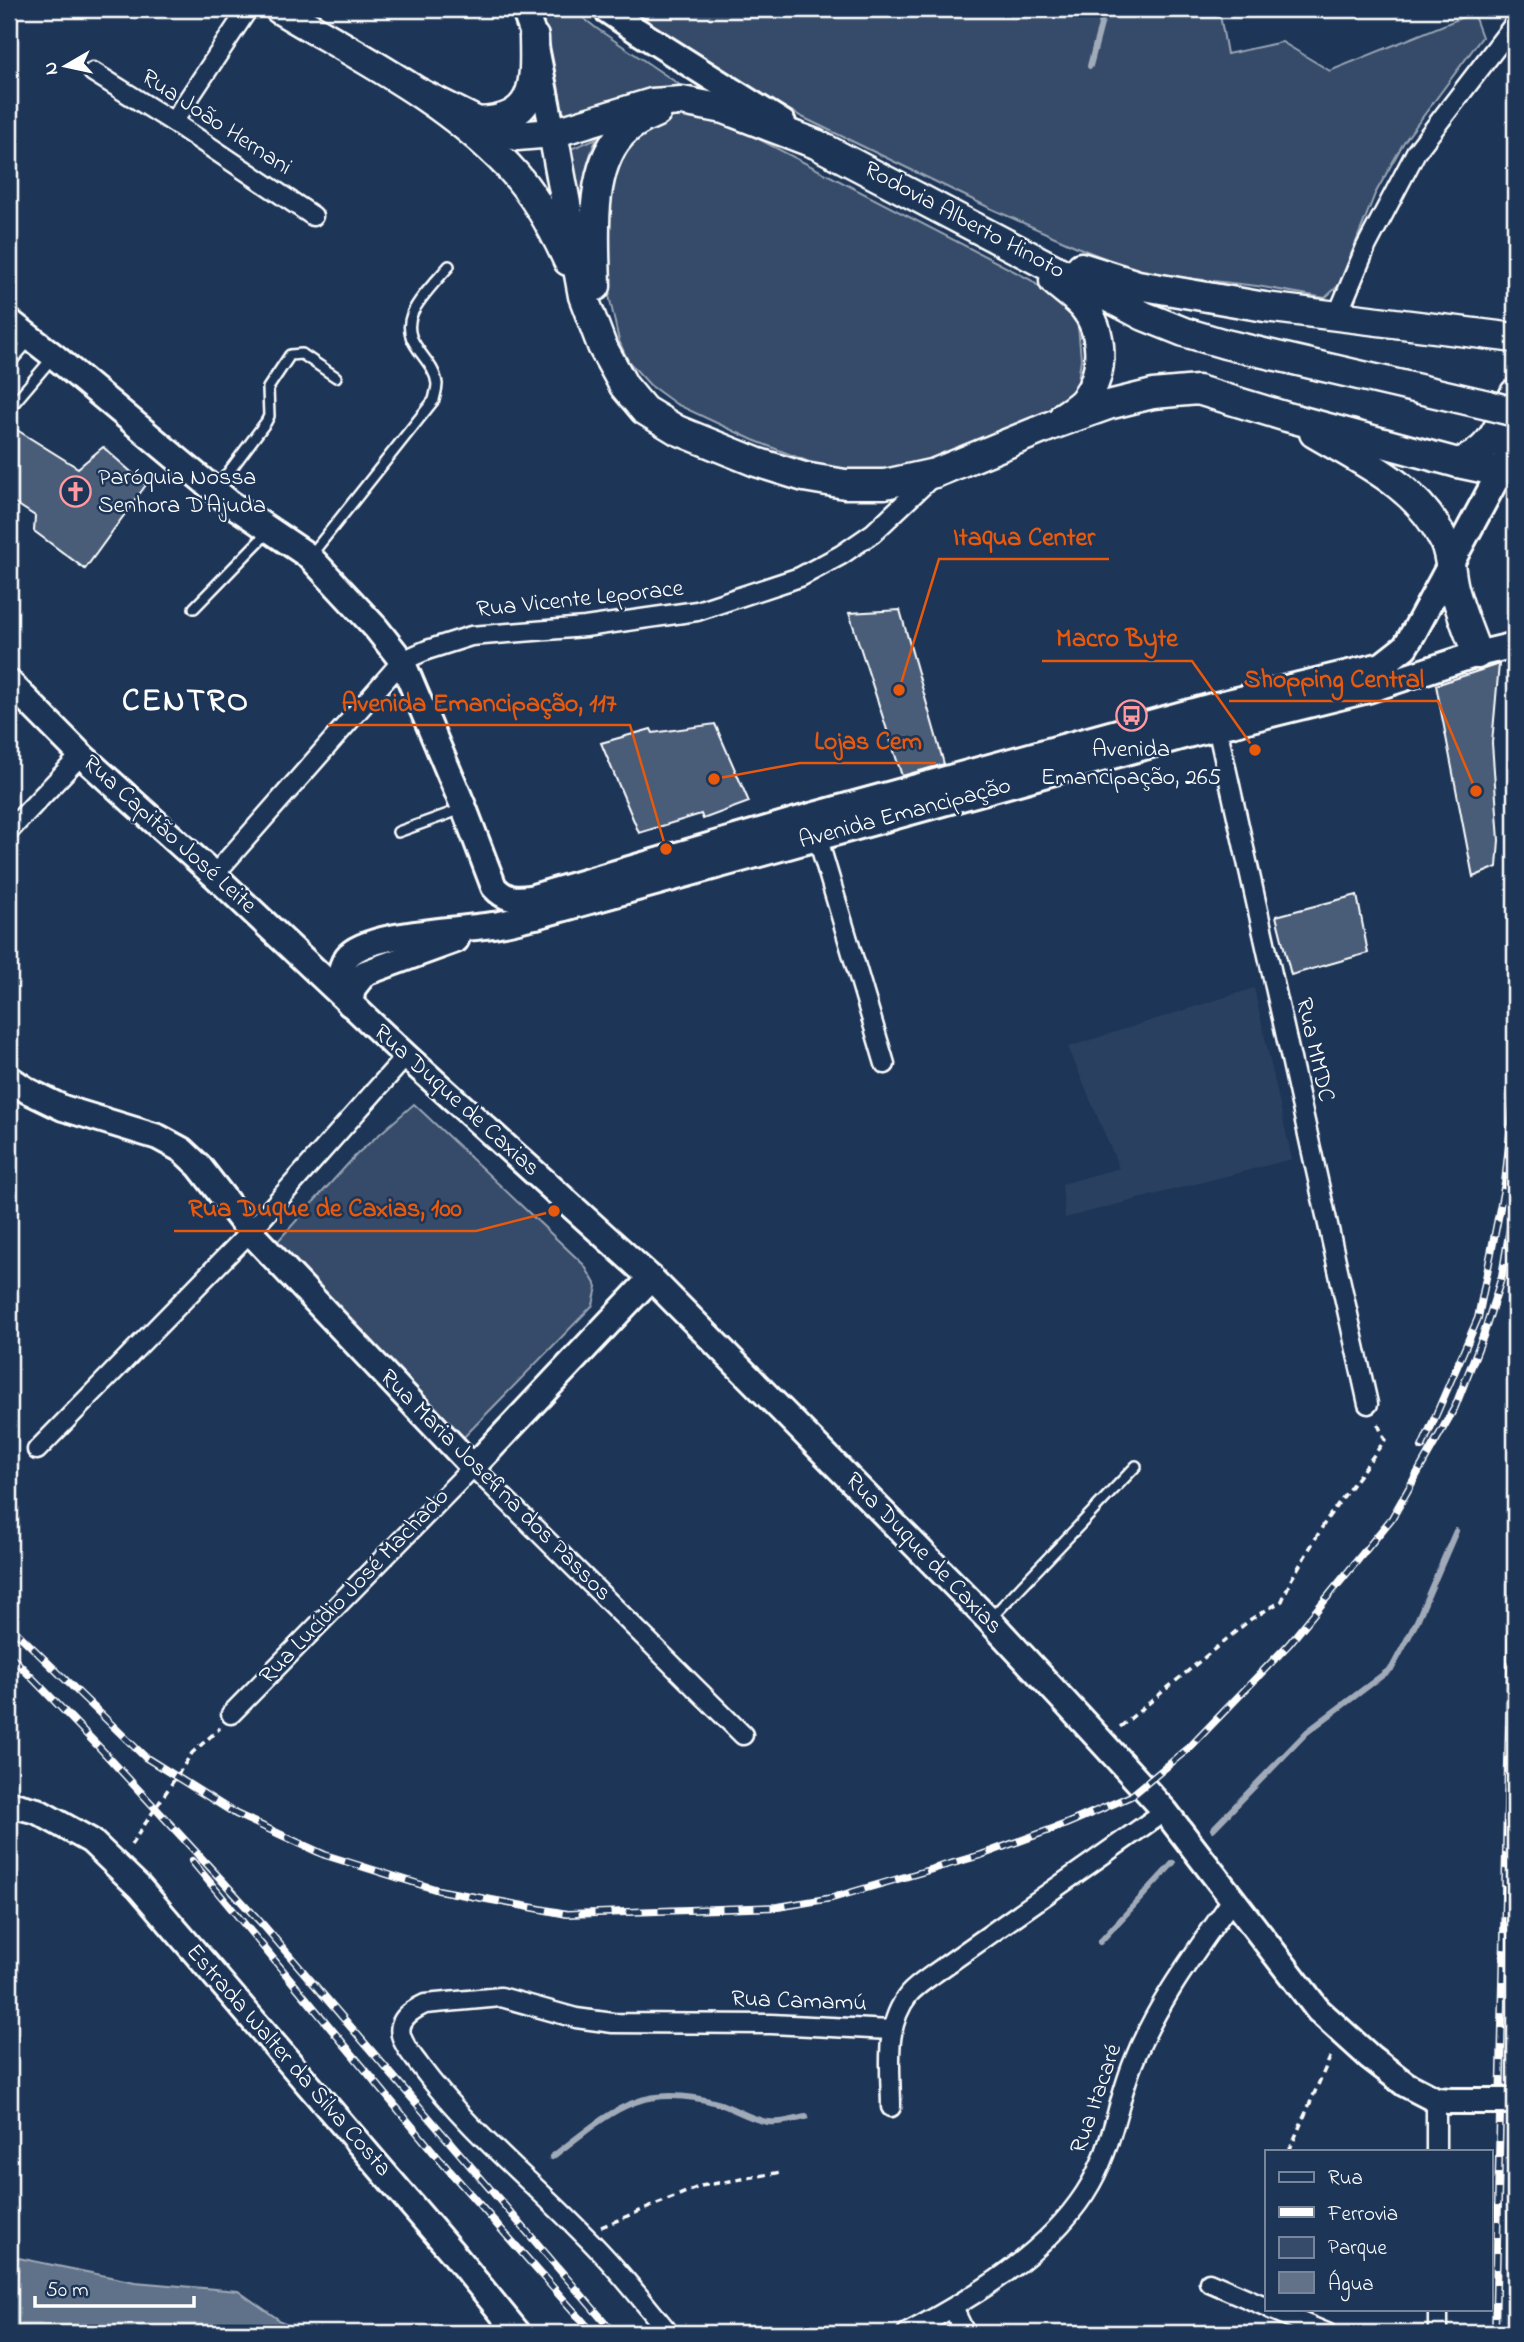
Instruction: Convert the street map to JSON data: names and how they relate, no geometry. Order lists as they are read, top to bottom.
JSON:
{
  "streets": {
    "main road": [
      "Rodovia Alberto Hinoto",
      "Avenida Emancipação",
      "Rua Capitão José Leite",
      "Rua Duque de Caxias",
      "Rua Maria Josefina dos Passos",
      "Rua Lucídio José Machado",
      "Estrada Walter da Silva Costa"
    ],
    "street": [
      "Rua João Hernani",
      "Rua Vicente Leporace",
      "Rua MMDC",
      "Rua Camamú",
      "Rua Itacaré"
    ]
  },
  "crossings": [
    ["Avenida Emancipação", "Rua Capitão José Leite"],
    ["Avenida Emancipação", "Rua MMDC"],
    ["Rua Capitão José Leite", "Rua Duque de Caxias"],
    ["Rua Duque de Caxias", "Rua Lucídio José Machado"],
    ["Rua Duque de Caxias", "Rua Camamú"],
    ["Rua Duque de Caxias", "Rua Itacaré"],
    ["Rua Maria Josefina dos Passos", "Rua Lucídio José Machado"]
  ],
  "districts": ["CENTRO"],
  "places": {
    "church": ["Paróquia Nossa Senhora D'Ajuda"],
    "other": [
      "Itaqua Center",
      "Macro Byte",
      "Lojas Cem",
      "Shopping Central",
      "Avenida Emancipação, 117",
      "Rua Duque de Caxias, 100"
    ],
    "bus stop": ["Avenida Emancipação, 265"]
  },
  "legend": [
    "Rua",
    "Ferrovia",
    "Parque",
    "Água"
  ],
  "scale_bar": "50 m",
  "north": "left"
}
